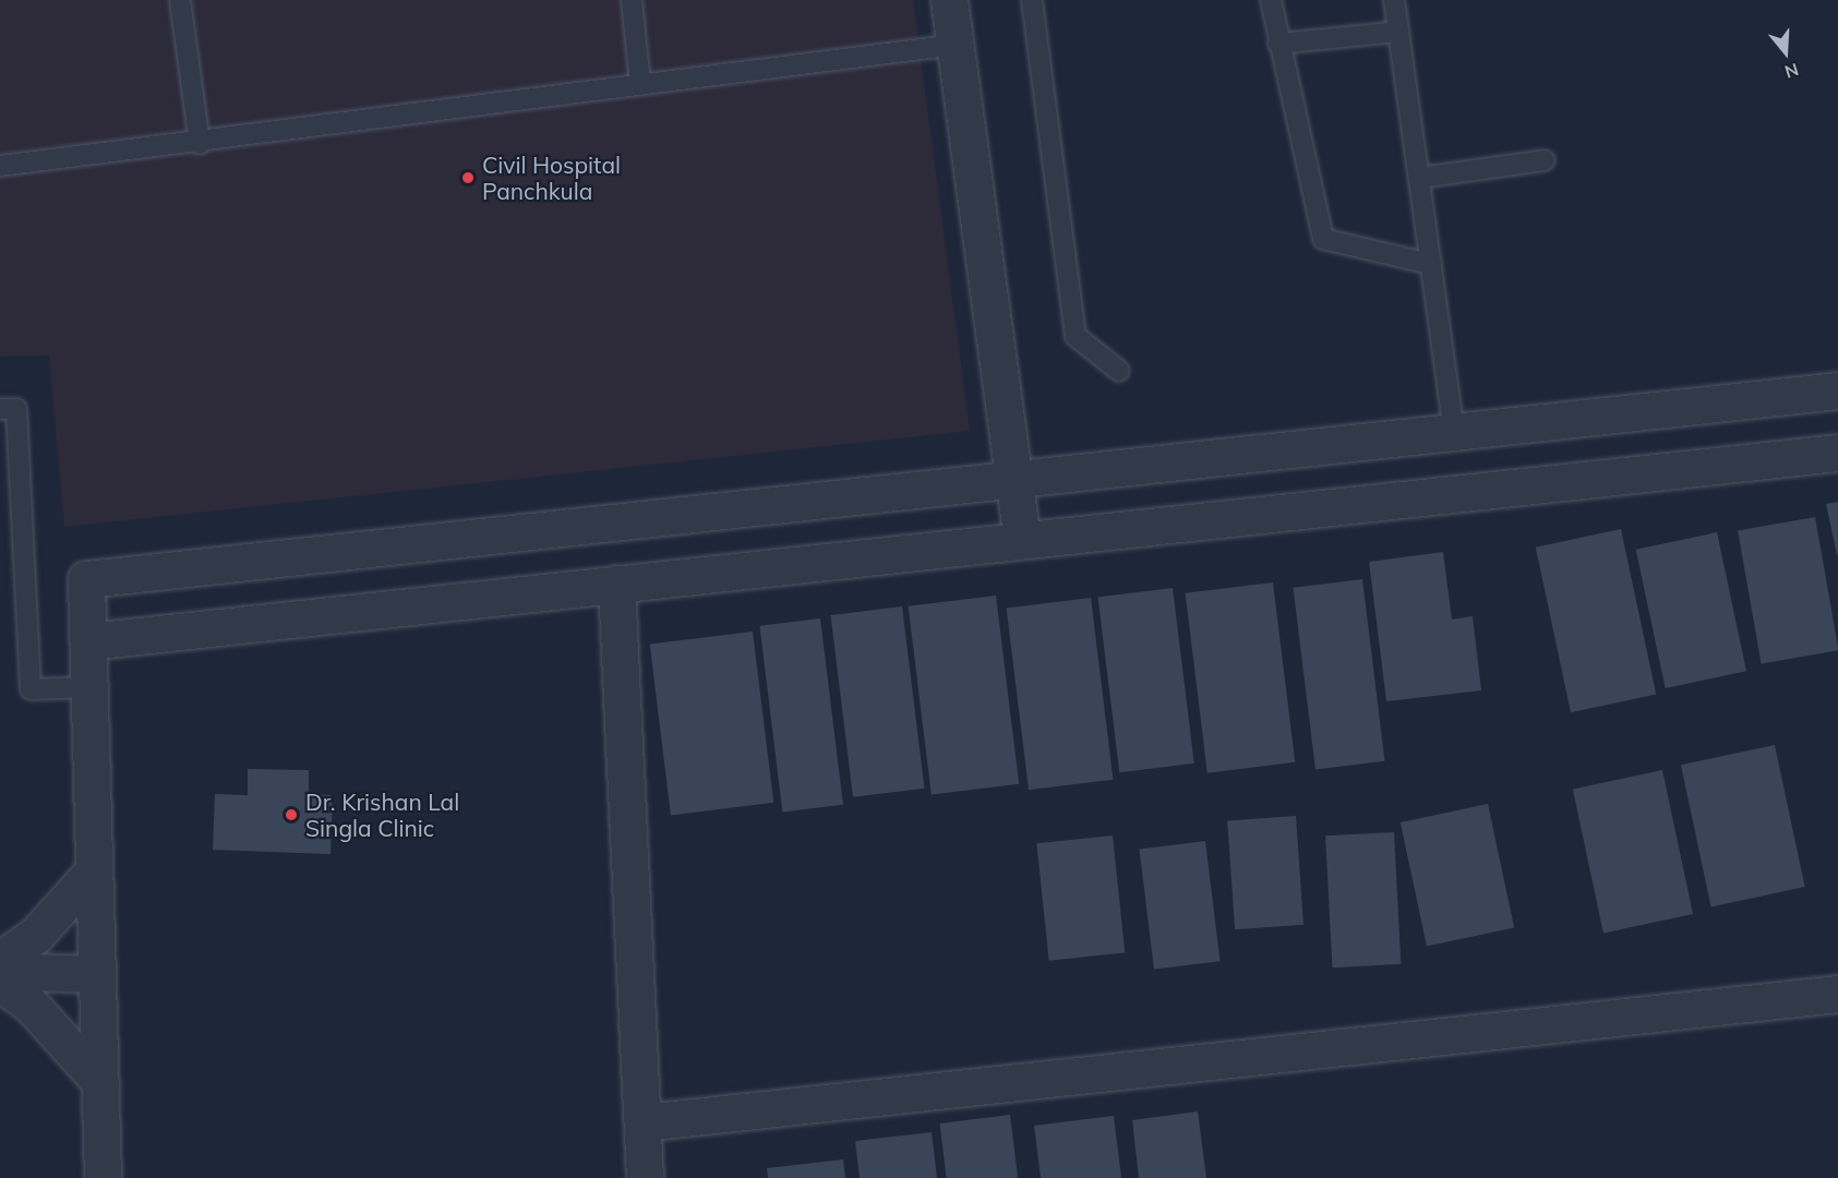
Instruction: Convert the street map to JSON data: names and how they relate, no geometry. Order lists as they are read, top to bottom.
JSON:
{
  "places": ["Civil Hospital Panchkula", "Dr. Krishan Lal Singla Clinic"],
  "north": "bottom"
}
